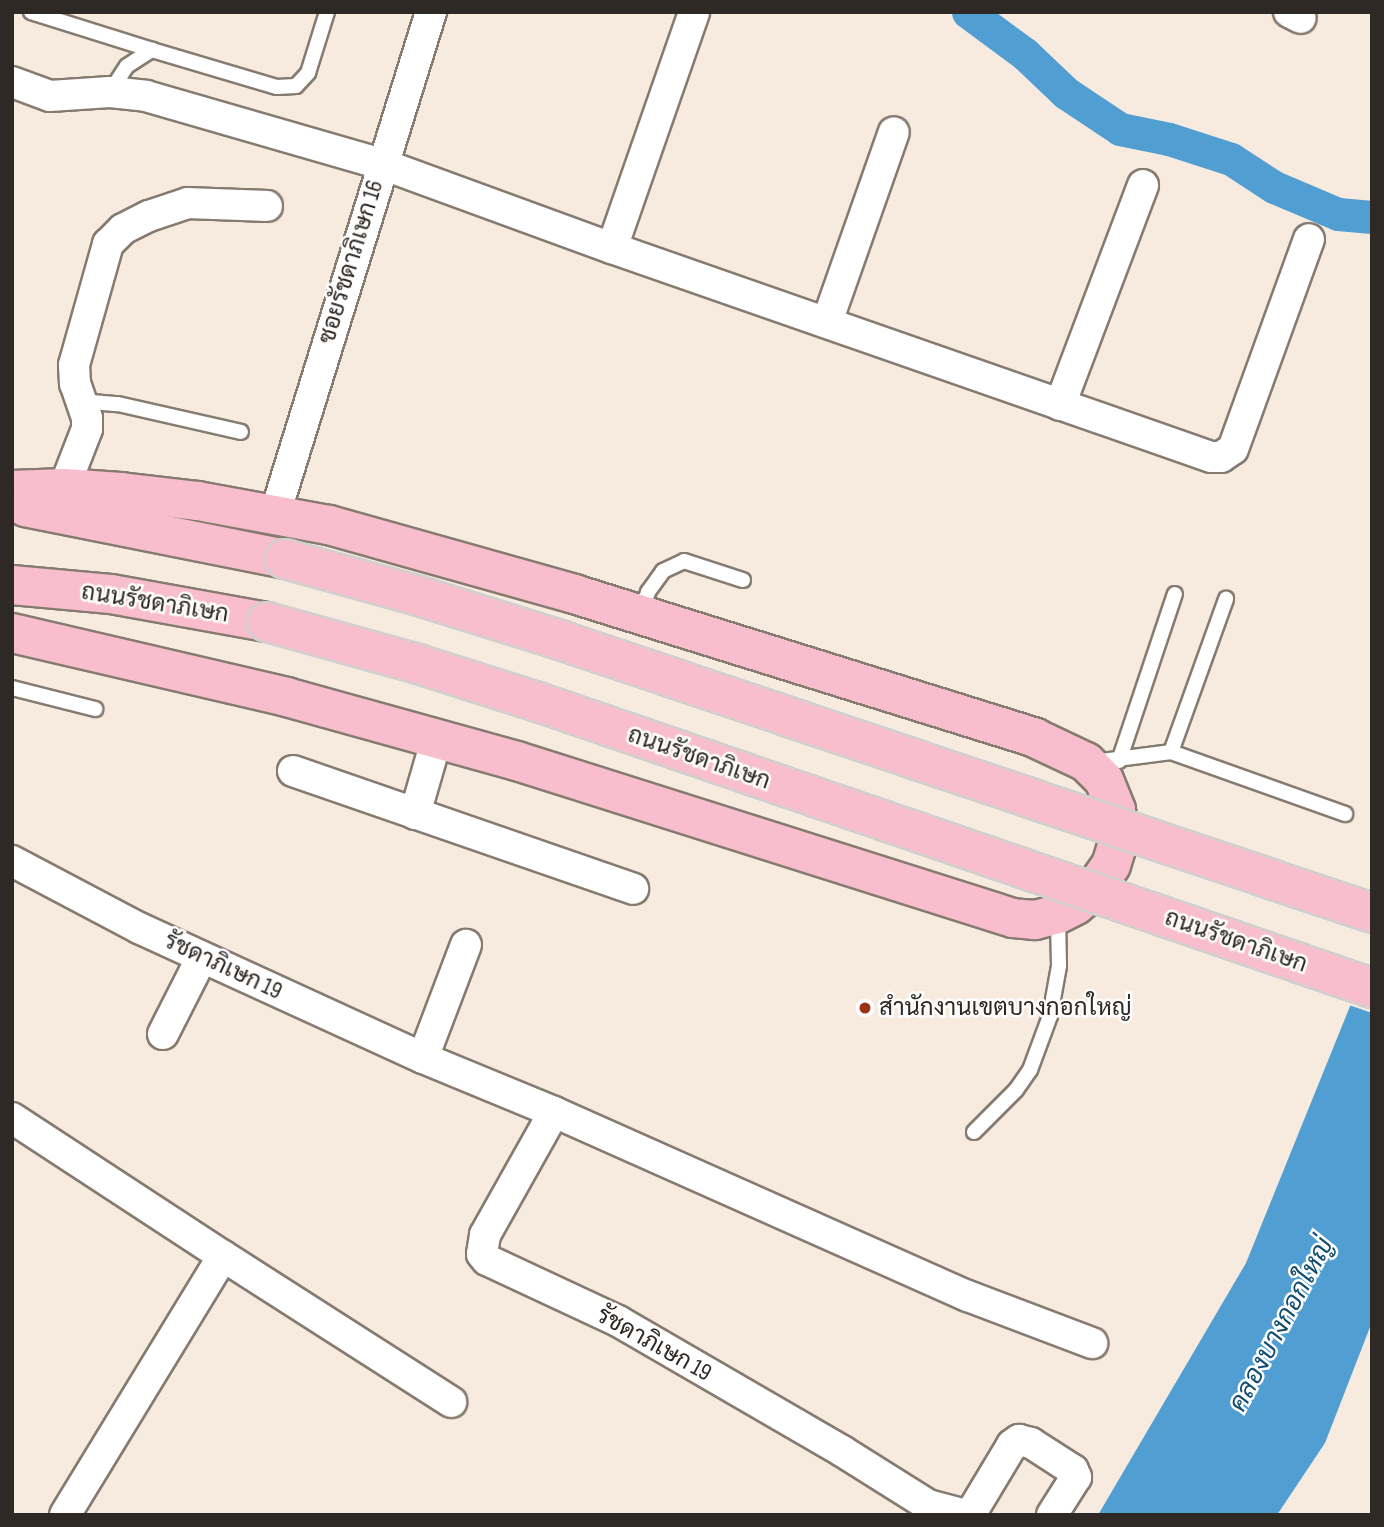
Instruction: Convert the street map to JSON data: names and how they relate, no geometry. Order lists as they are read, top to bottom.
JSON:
{
  "streets": {
    "main road": ["ถนนรัชดาภิเษก"],
    "street": ["ซอยรัชดาภิเษก 16", "รัชดาภิเษก 19"]
  },
  "water": ["คลองบางกอกใหญ่"],
  "places": ["สำนักงานเขตบางกอกใหญ่"]
}
